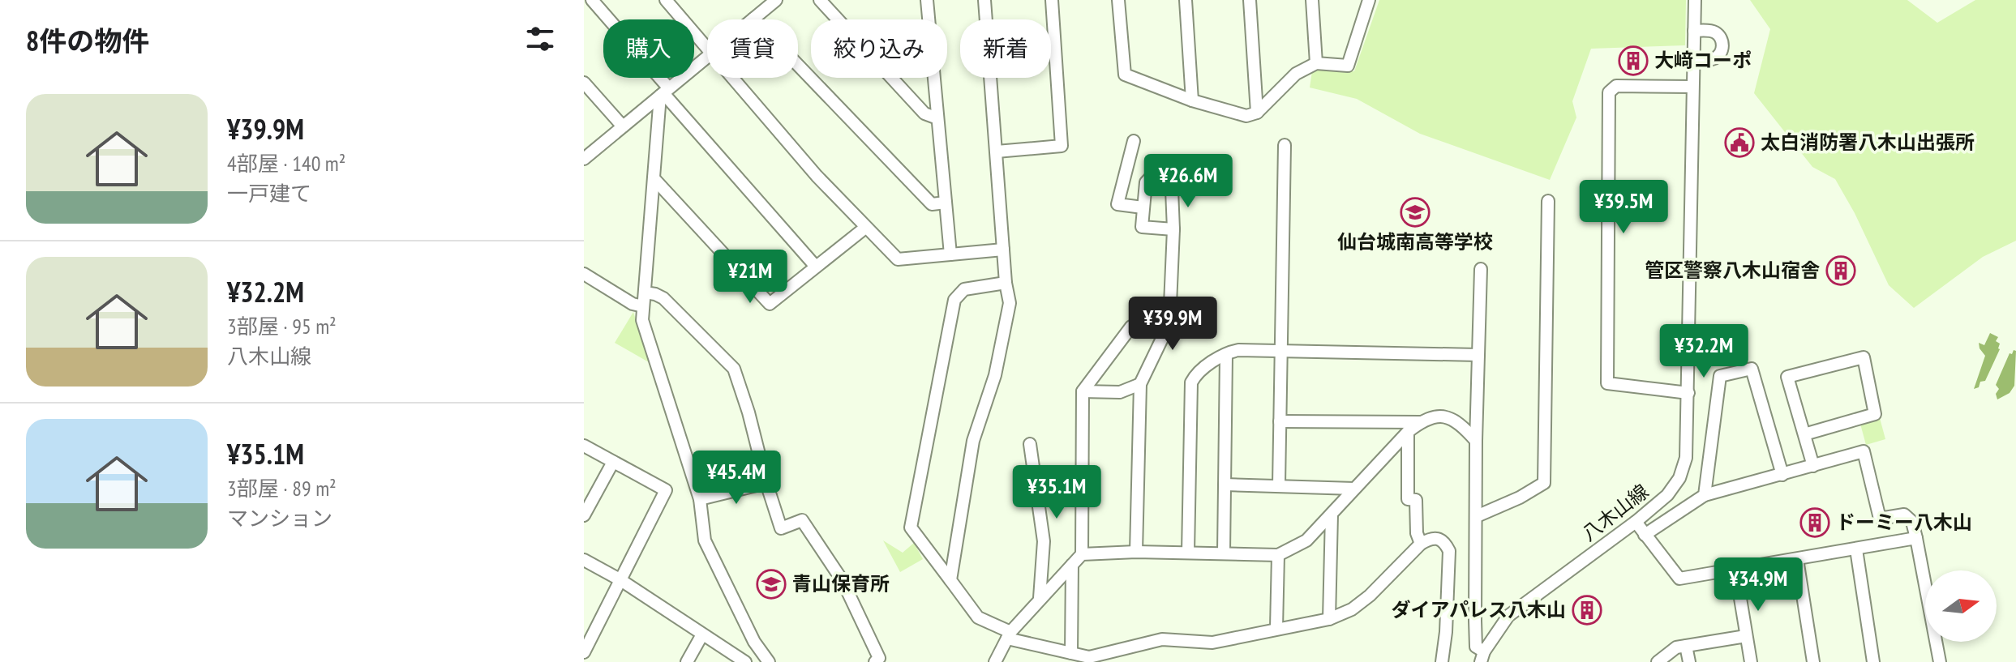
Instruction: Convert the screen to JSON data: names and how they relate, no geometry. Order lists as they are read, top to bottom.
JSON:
{
  "streets": {
    "street": ["八木山線"]
  },
  "places": {
    "building": [
      "大﨑コーポ",
      "管区警察八木山宿舎",
      "ドーミー八木山",
      "ダイアパレス八木山"
    ],
    "public building": ["太白消防署八木山出張所"],
    "school or university": ["仙台城南高等学校", "青山保育所"]
  },
  "north": "right",
  "page": {
    "heading": "8件の物件",
    "chip": [
      "購入",
      "賃貸",
      "絞り込み",
      "新着"
    ],
    "list": [
      {
        "name": "¥39.9M",
        "note": "4部屋 · 140 m² · 一戸建て"
      },
      {
        "name": "¥32.2M",
        "note": "3部屋 · 95 m² · 八木山線"
      },
      {
        "name": "¥35.1M",
        "note": "3部屋 · 89 m² · マンション"
      }
    ],
    "price": [
      "¥26.6M",
      "¥39.5M",
      "¥21M",
      "¥39.9M",
      "¥32.2M",
      "¥45.4M",
      "¥35.1M",
      "¥34.9M"
    ]
  }
}
